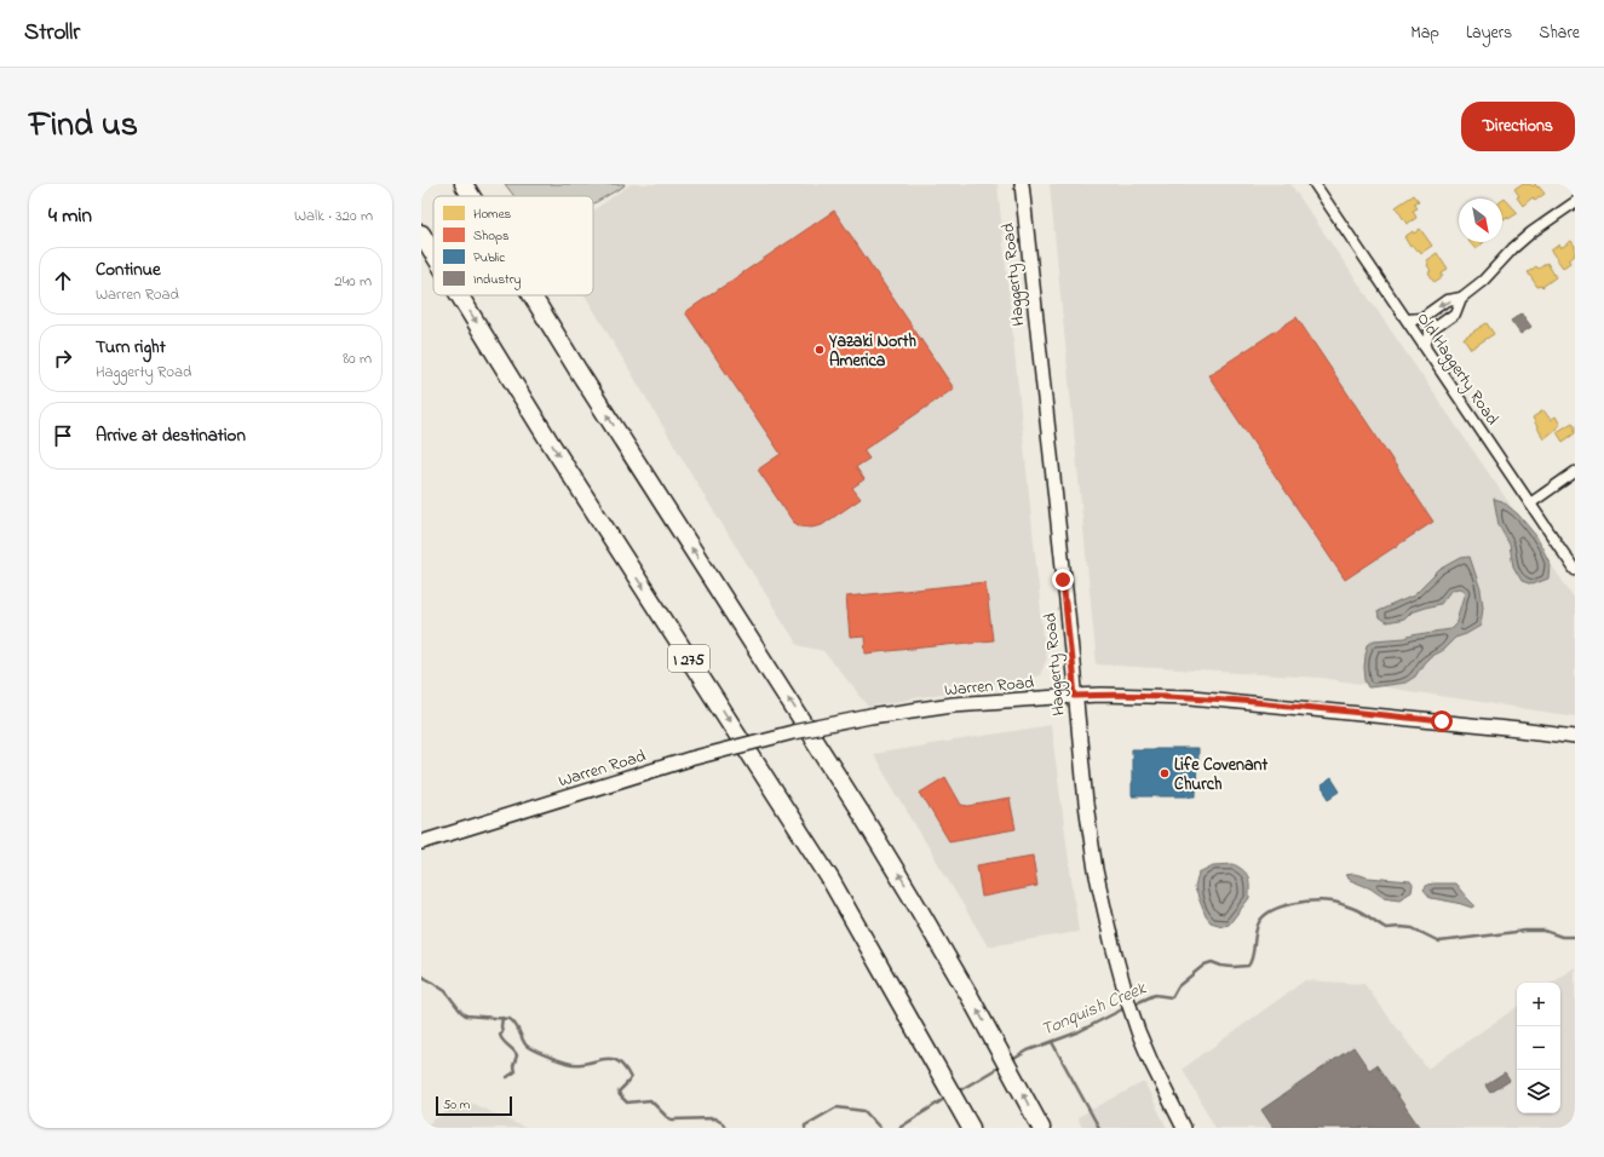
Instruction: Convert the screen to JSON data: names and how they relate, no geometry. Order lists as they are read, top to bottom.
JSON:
{
  "streets": {
    "highway": ["I 275"],
    "main road": ["Haggerty Road", "Warren Road"],
    "street": ["Old Haggerty Road"]
  },
  "crossings": [
    ["Haggerty Road", "Warren Road"]
  ],
  "water": ["Tonquish Creek"],
  "places": ["Yazaki North America", "Life Covenant Church"],
  "legend": [
    "Homes",
    "Shops",
    "Public",
    "Industry"
  ],
  "scale_bar": "50 m",
  "north": "bottom right",
  "page": {
    "header": "Strollr",
    "nav": ["Map", "Layers", "Share"],
    "title": "Find us",
    "buttons": "Directions",
    "heading": ["4 min", "Walk · 320 m"],
    "list": [
      ["Continue", "Warren Road", "240 m"],
      ["Turn right", "Haggerty Road", "80 m"],
      "Arrive at destination"
    ],
    "map_buttons": ["+", "−"],
    "scale": "50 m"
  }
}
